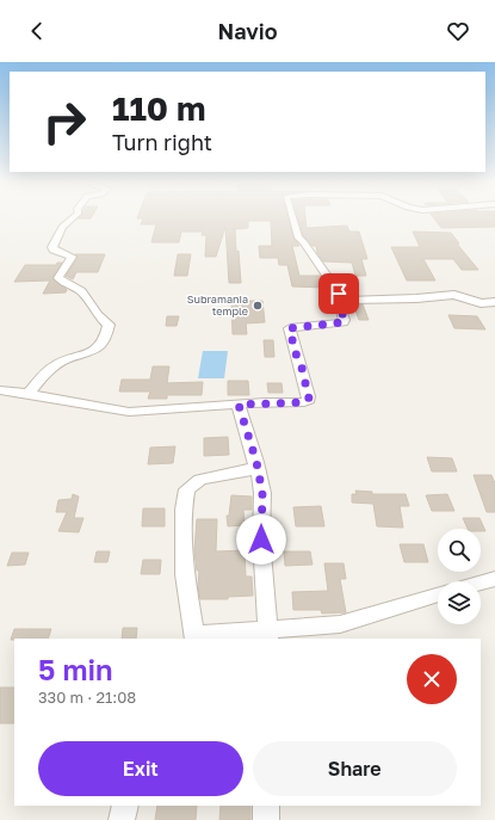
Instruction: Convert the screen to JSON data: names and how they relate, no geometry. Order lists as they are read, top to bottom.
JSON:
{
  "places": ["Subramania temple"],
  "page": {
    "header": "Navio",
    "turn": ["110 m", "Turn right"],
    "heading": ["5 min", "330 m · 21:08"],
    "buttons": ["Exit", "Share"]
  }
}
